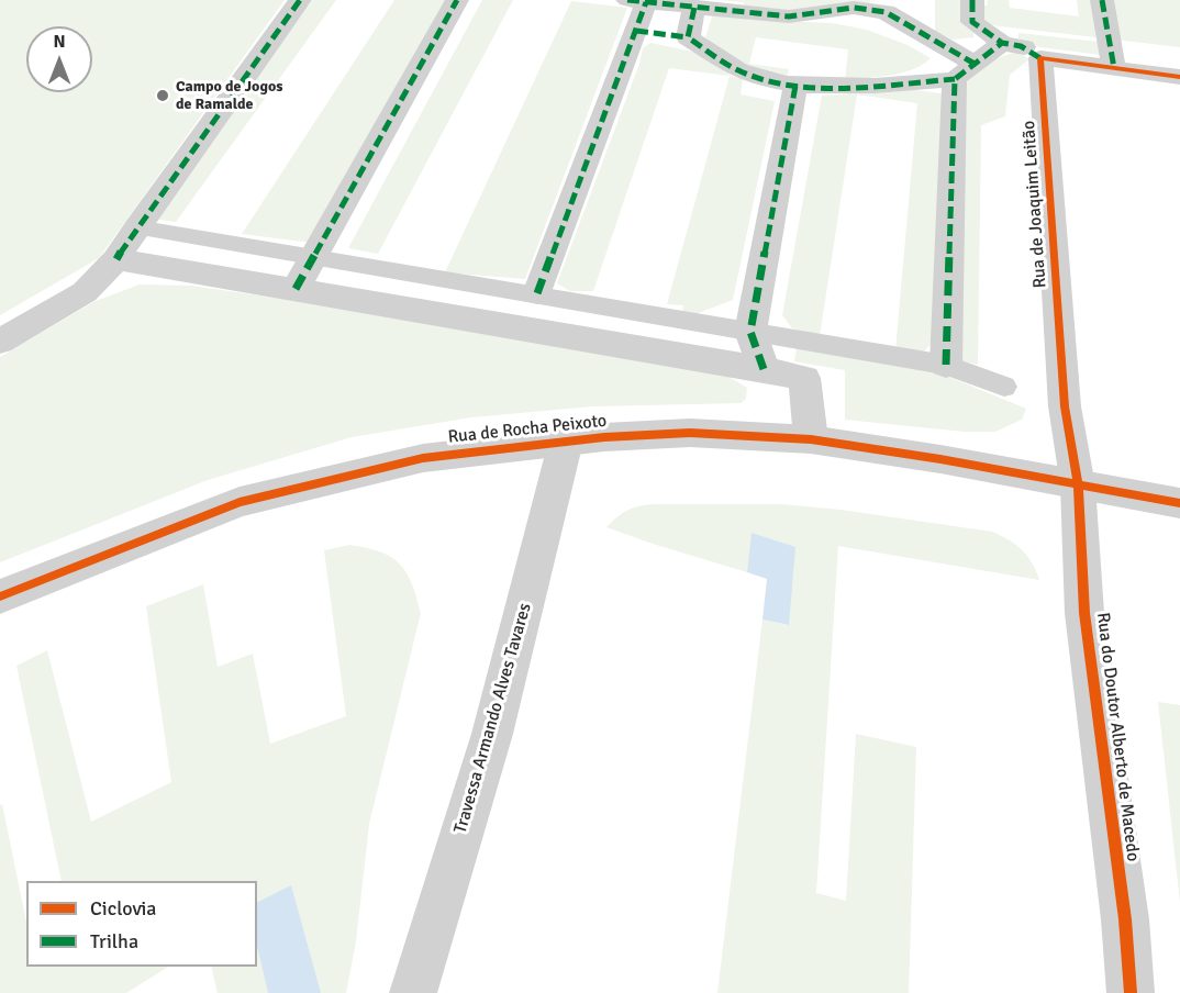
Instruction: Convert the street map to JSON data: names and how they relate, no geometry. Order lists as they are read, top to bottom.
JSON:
{
  "streets": {
    "street": [
      "Rua de Joaquim Leitão",
      "Rua de Rocha Peixoto",
      "Travessa Armando Alves Tavares",
      "Rua do Doutor Alberto de Macedo"
    ]
  },
  "crossings": [
    ["Rua de Joaquim Leitão", "Rua de Rocha Peixoto"],
    ["Rua de Joaquim Leitão", "Rua do Doutor Alberto de Macedo"],
    ["Rua de Rocha Peixoto", "Travessa Armando Alves Tavares"],
    ["Rua de Rocha Peixoto", "Rua do Doutor Alberto de Macedo"]
  ],
  "places": ["Campo de Jogos de Ramalde"],
  "legend": ["Ciclovia", "Trilha"],
  "north": "top"
}
